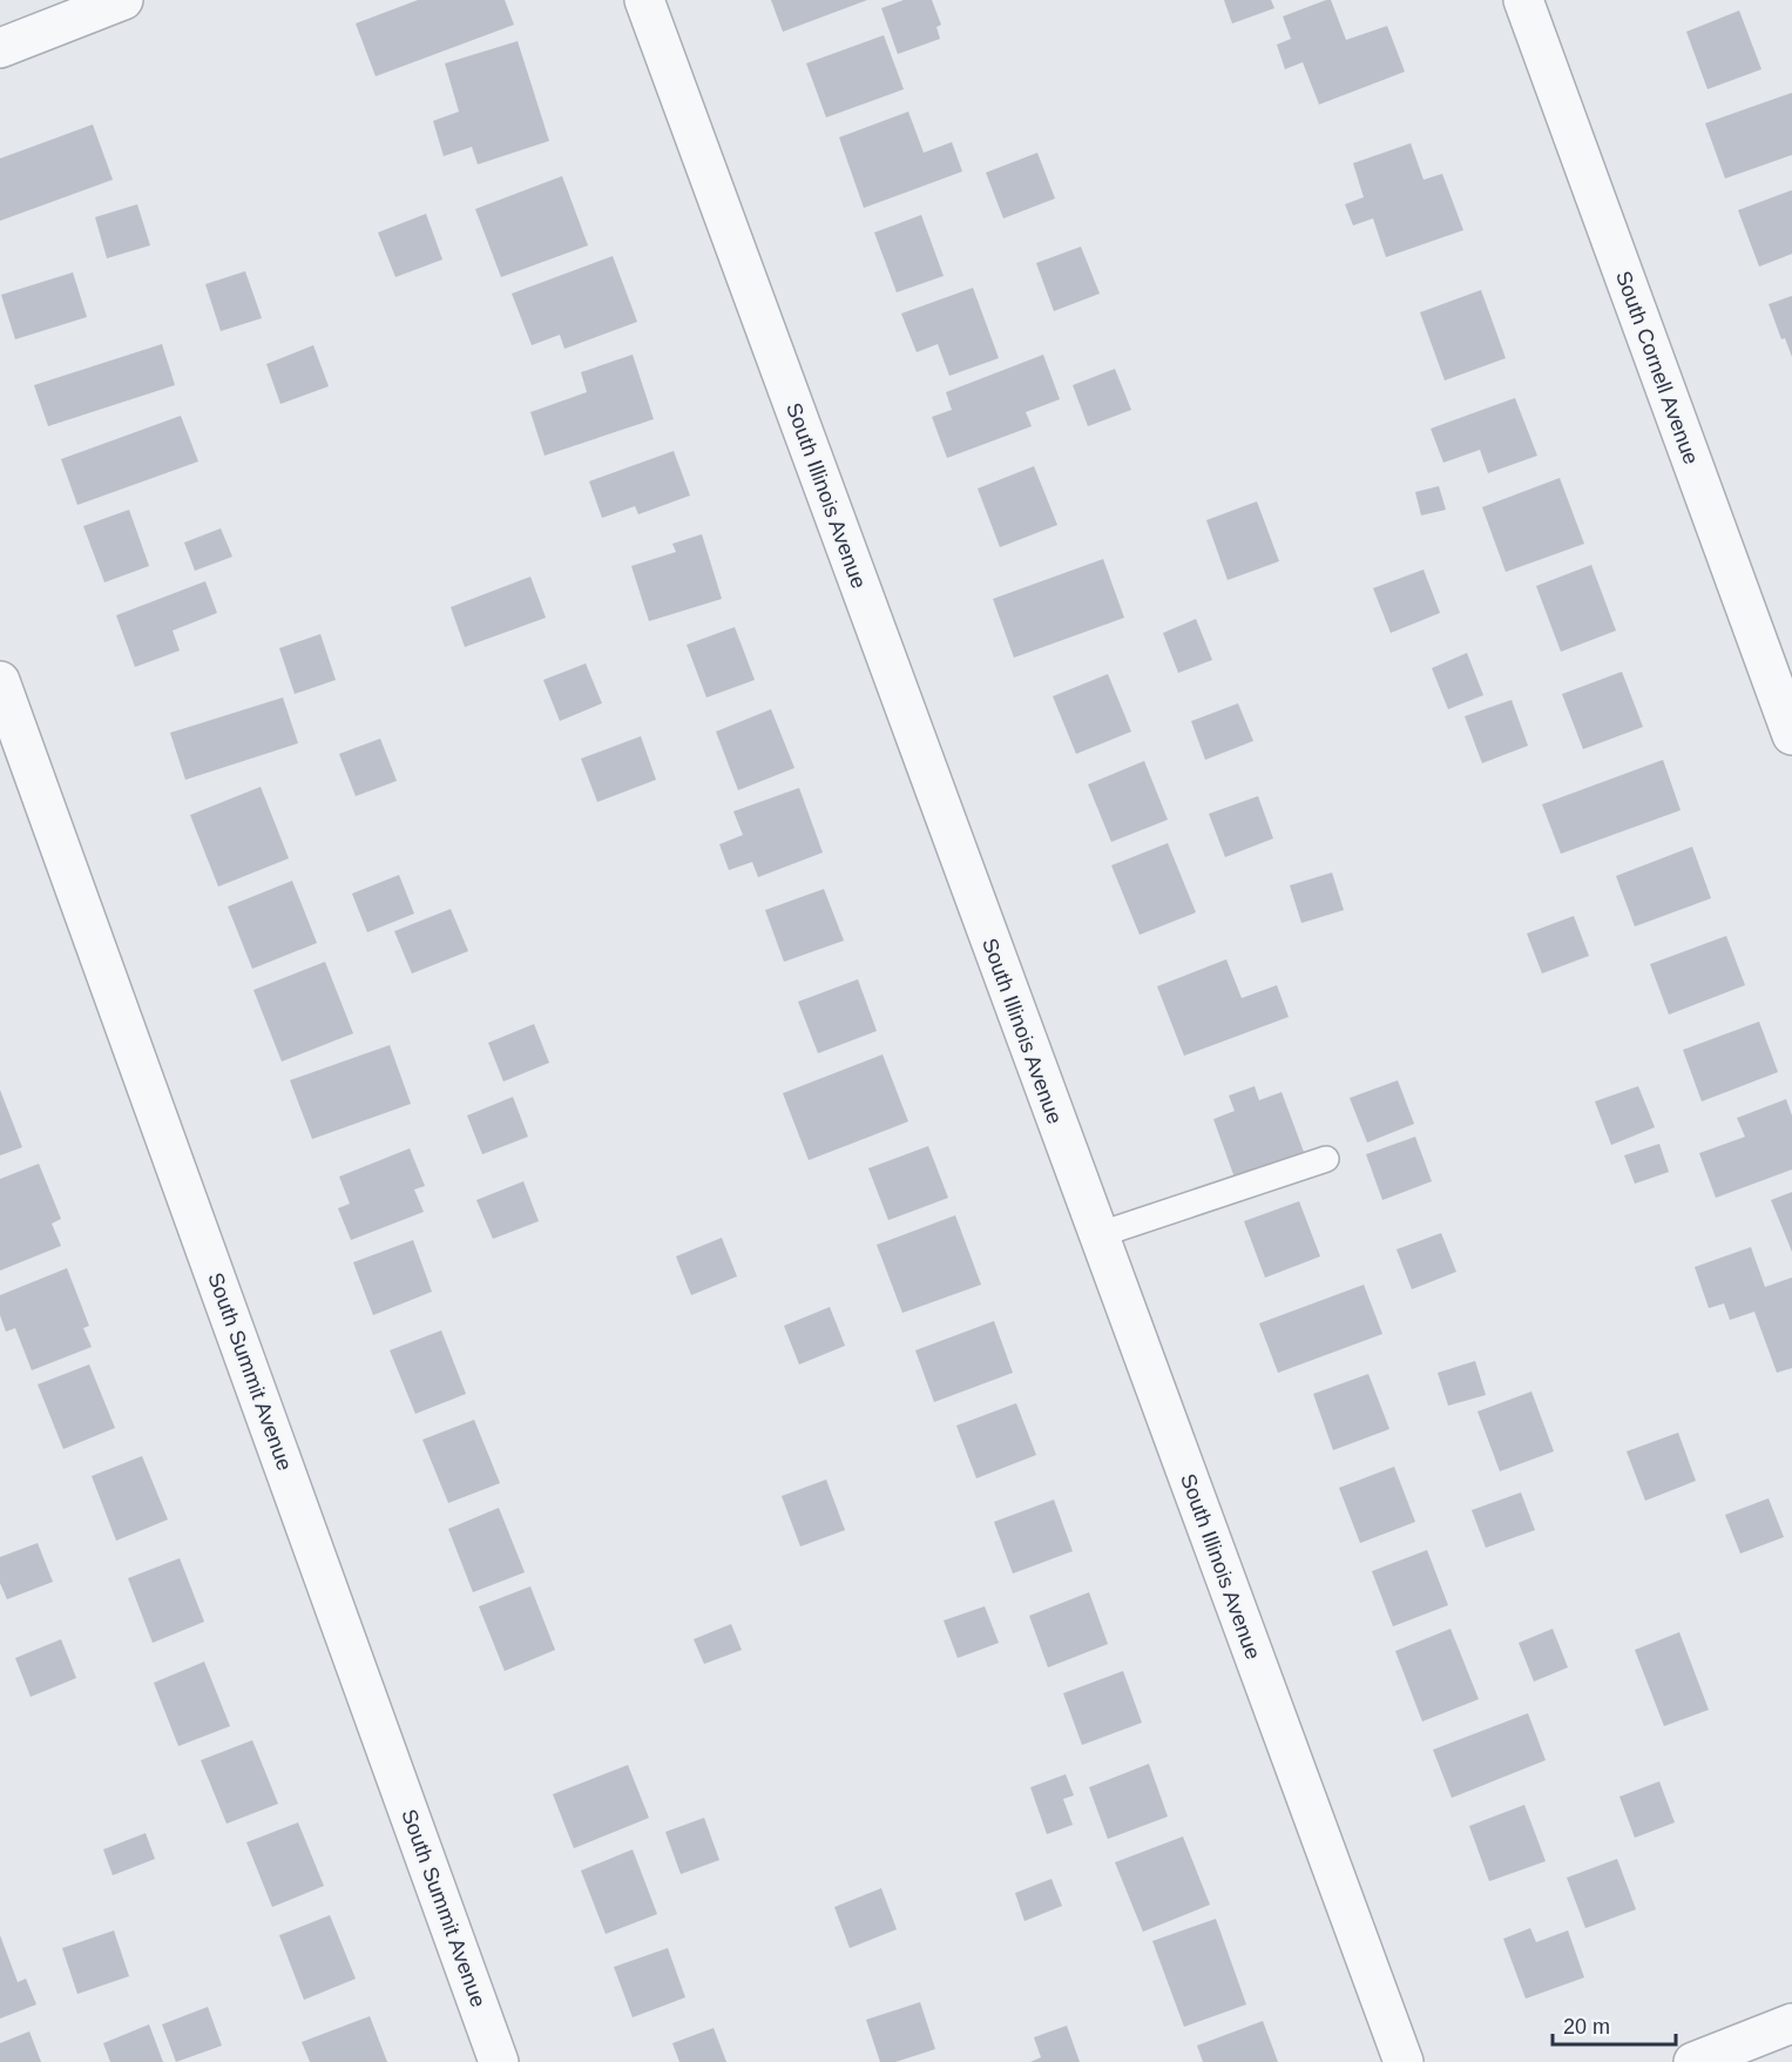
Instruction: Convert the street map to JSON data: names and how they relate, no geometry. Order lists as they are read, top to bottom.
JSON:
{
  "streets": {
    "street": ["South Cornell Avenue", "South Illinois Avenue", "South Summit Avenue"]
  },
  "scale_bar": "20 m"
}
